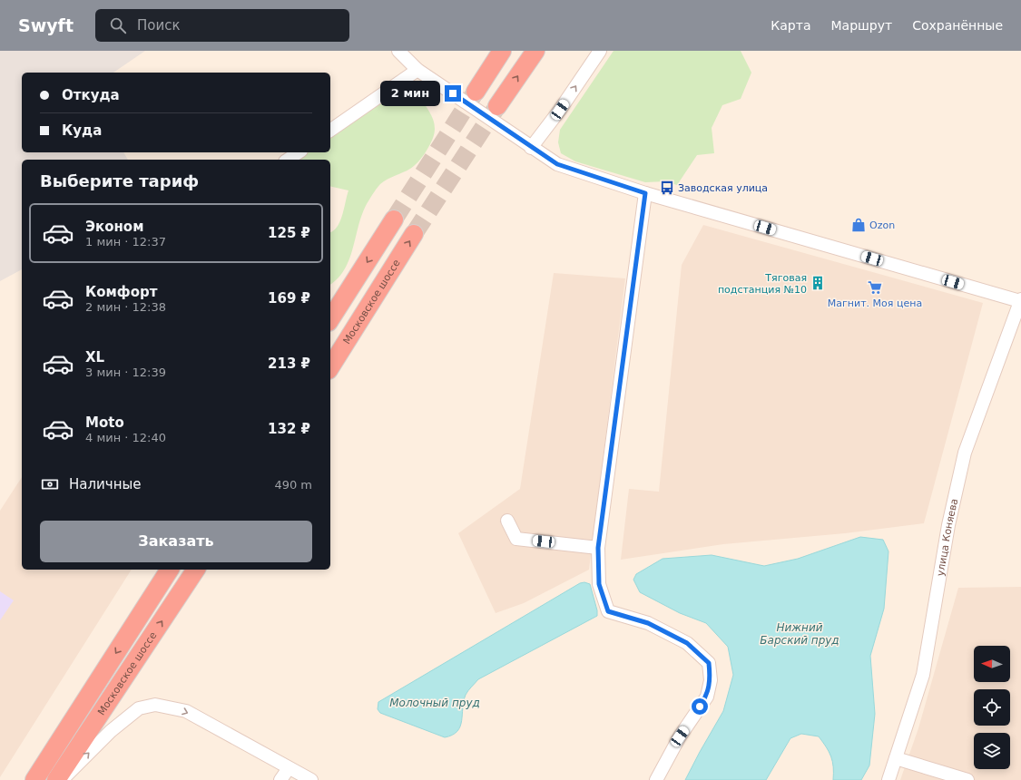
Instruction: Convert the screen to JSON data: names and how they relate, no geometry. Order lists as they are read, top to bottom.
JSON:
{
  "streets": {
    "highway": ["Московское шоссе"],
    "street": ["улица Коняева"]
  },
  "water": ["Нижний Барский пруд", "Молочный пруд"],
  "places": {
    "bus stop": ["Заводская улица"],
    "shop": ["Ozon"],
    "building": ["Тяговая подстанция №10"],
    "supermarket": ["Магнит. Моя цена"]
  },
  "north": "left",
  "page": {
    "header": "Swyft",
    "search": "Поиск",
    "nav": ["Карта", "Маршрут", "Сохранённые"],
    "banner": ["Откуда", "Куда"],
    "bubble": "2 мин",
    "heading": "Выберите тариф",
    "list": [
      {
        "name": "Эконом",
        "note": "1 мин · 12:37",
        "value": "125 ₽"
      },
      {
        "name": "Комфорт",
        "note": "2 мин · 12:38",
        "value": "169 ₽"
      },
      {
        "name": "XL",
        "note": "3 мин · 12:39",
        "value": "213 ₽"
      },
      {
        "name": "Moto",
        "note": "4 мин · 12:40",
        "value": "132 ₽"
      }
    ],
    "pay": ["Наличные", "490 m"],
    "buttons": "Заказать"
  }
}
